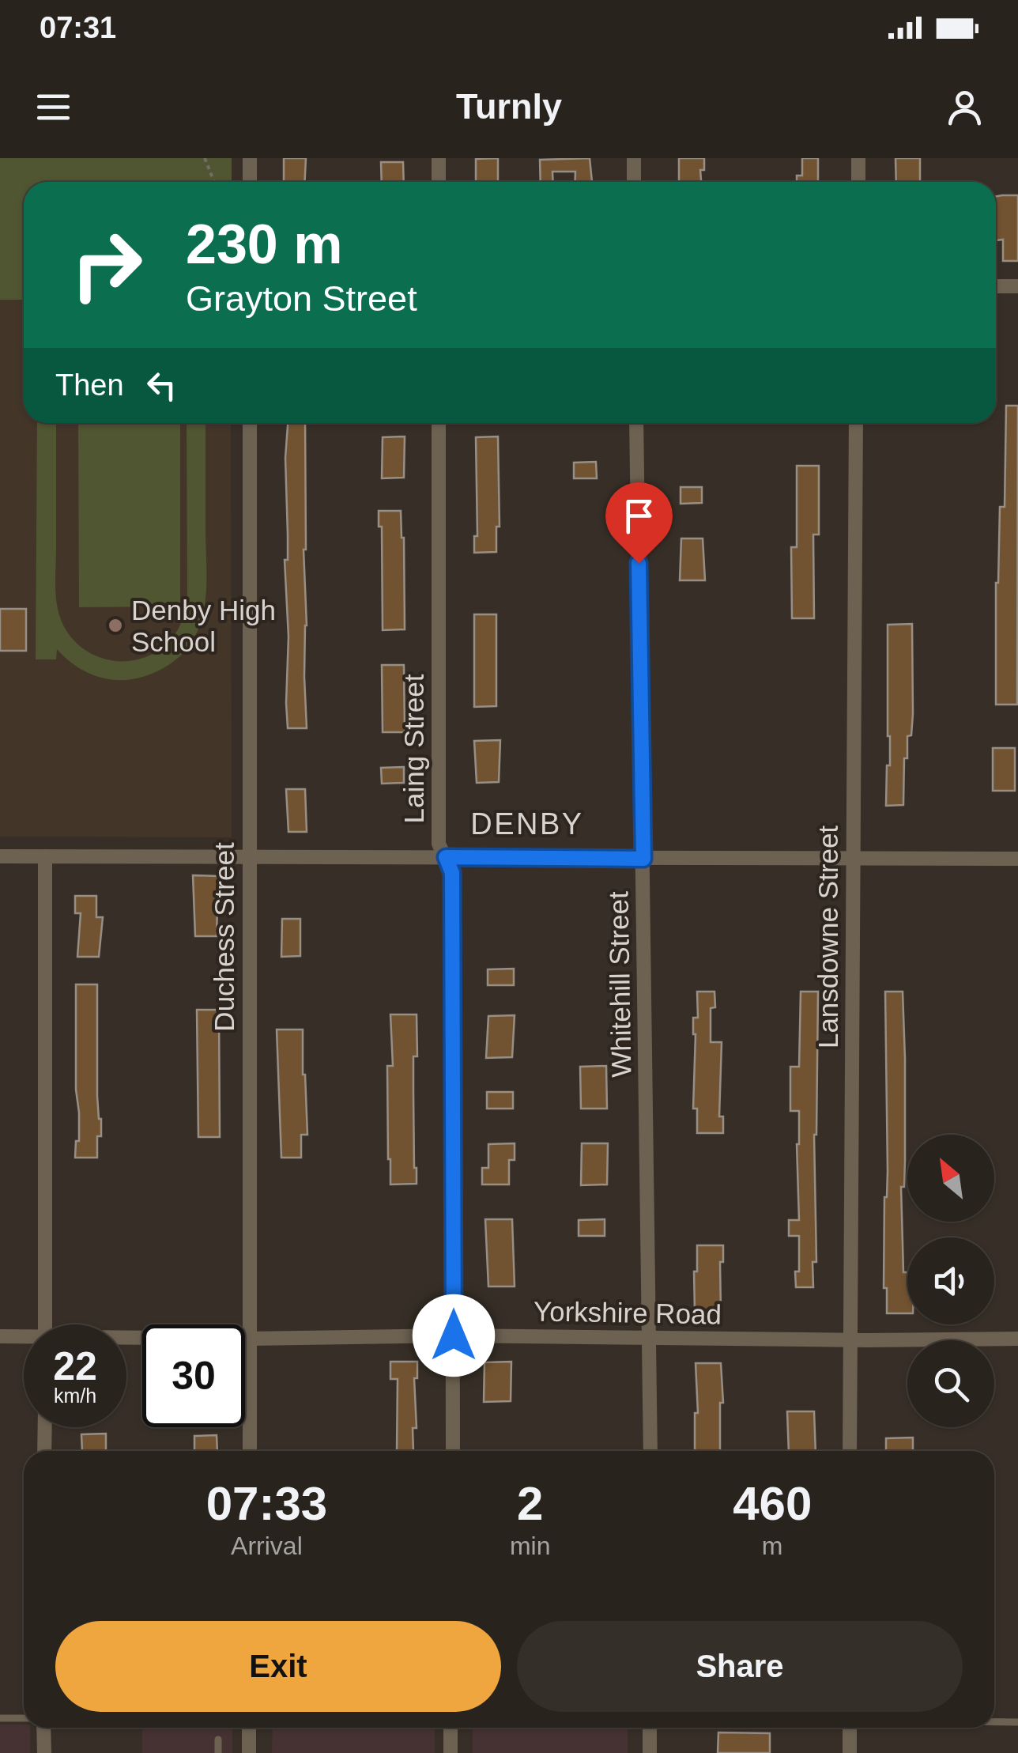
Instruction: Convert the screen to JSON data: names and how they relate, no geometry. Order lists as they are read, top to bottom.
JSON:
{
  "streets": {
    "street": [
      "Laing Street",
      "Duchess Street",
      "Lansdowne Street",
      "Whitehill Street",
      "Yorkshire Road"
    ]
  },
  "crossings": [
    ["Laing Street", "Yorkshire Road"],
    ["Duchess Street", "Yorkshire Road"],
    ["Lansdowne Street", "Yorkshire Road"],
    ["Whitehill Street", "Yorkshire Road"]
  ],
  "districts": ["DENBY"],
  "places": ["Denby High School"],
  "north": "top left",
  "page": {
    "status": "07:31",
    "header": "Turnly",
    "turn": ["230 m", "Grayton Street"],
    "then": "Then",
    "speed": "22 km/h",
    "limit": "30",
    "eta": [
      "07:33",
      "Arrival",
      "2",
      "min",
      "460",
      "m"
    ],
    "buttons": ["Exit", "Share"]
  }
}
